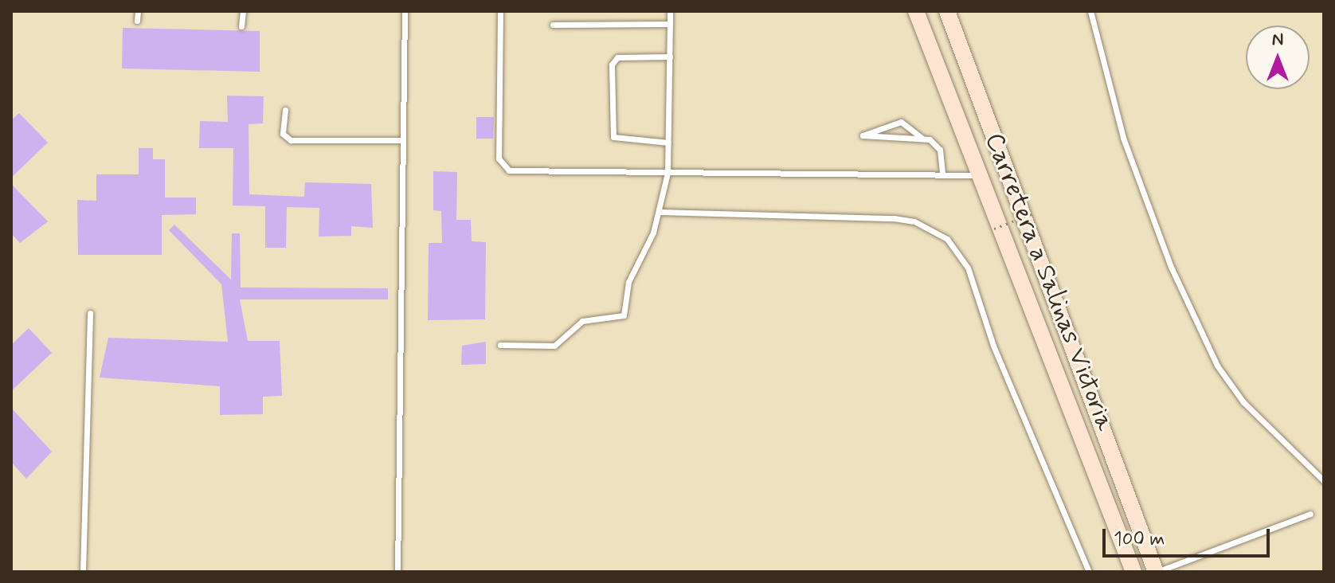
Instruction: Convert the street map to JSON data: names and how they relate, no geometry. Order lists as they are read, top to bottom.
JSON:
{
  "streets": {
    "main road": ["Carretera a Salinas Victoria"]
  },
  "scale_bar": "100 m",
  "north": "top"
}
